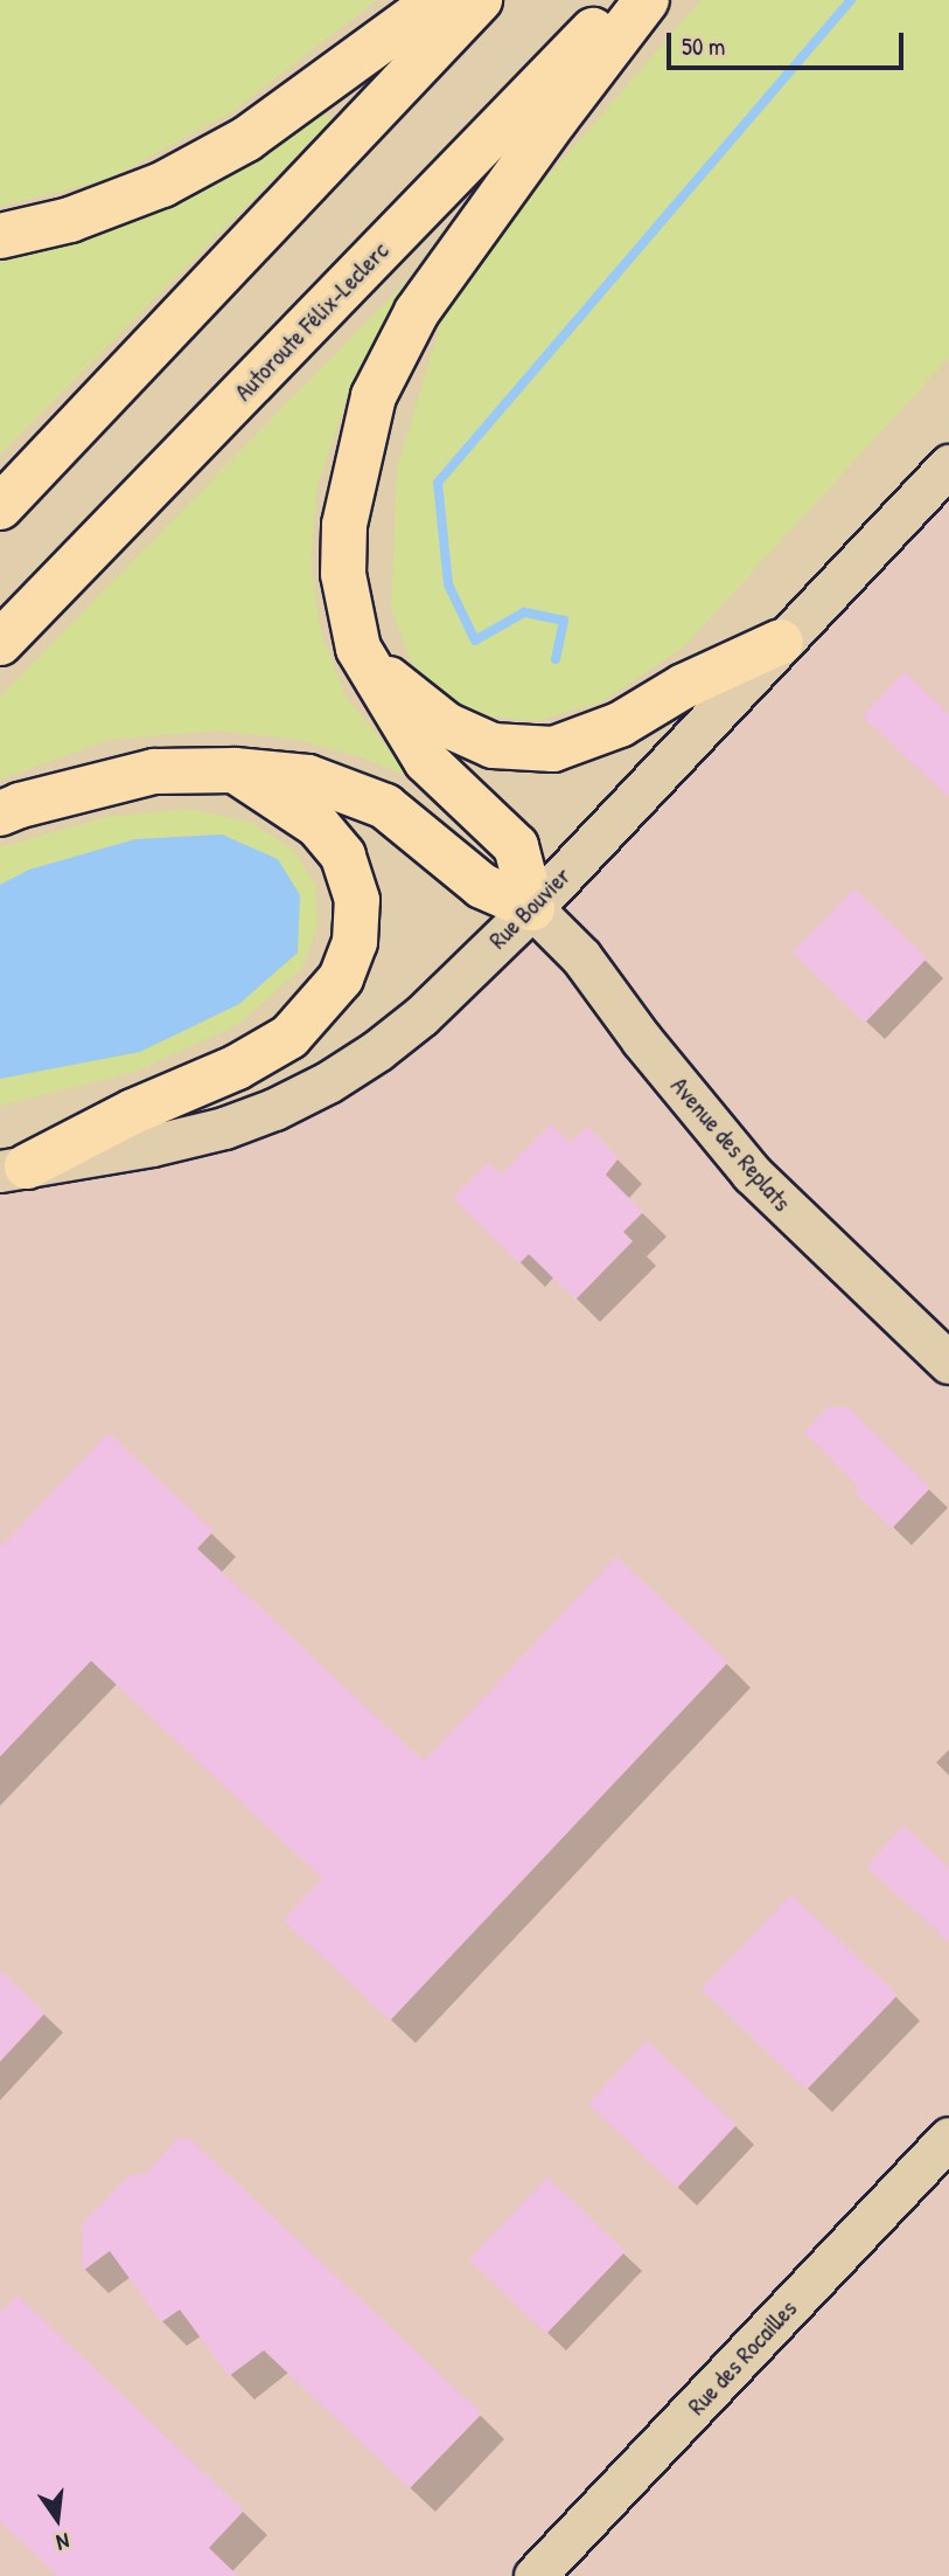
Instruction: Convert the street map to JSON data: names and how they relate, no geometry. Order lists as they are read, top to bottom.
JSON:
{
  "streets": {
    "highway": ["Autoroute Félix-Leclerc"],
    "street": ["Rue Bouvier", "Avenue des Replats", "Rue des Rocailles"]
  },
  "crossings": [
    ["Rue Bouvier", "Avenue des Replats"]
  ],
  "scale_bar": "50 m",
  "north": "bottom"
}
